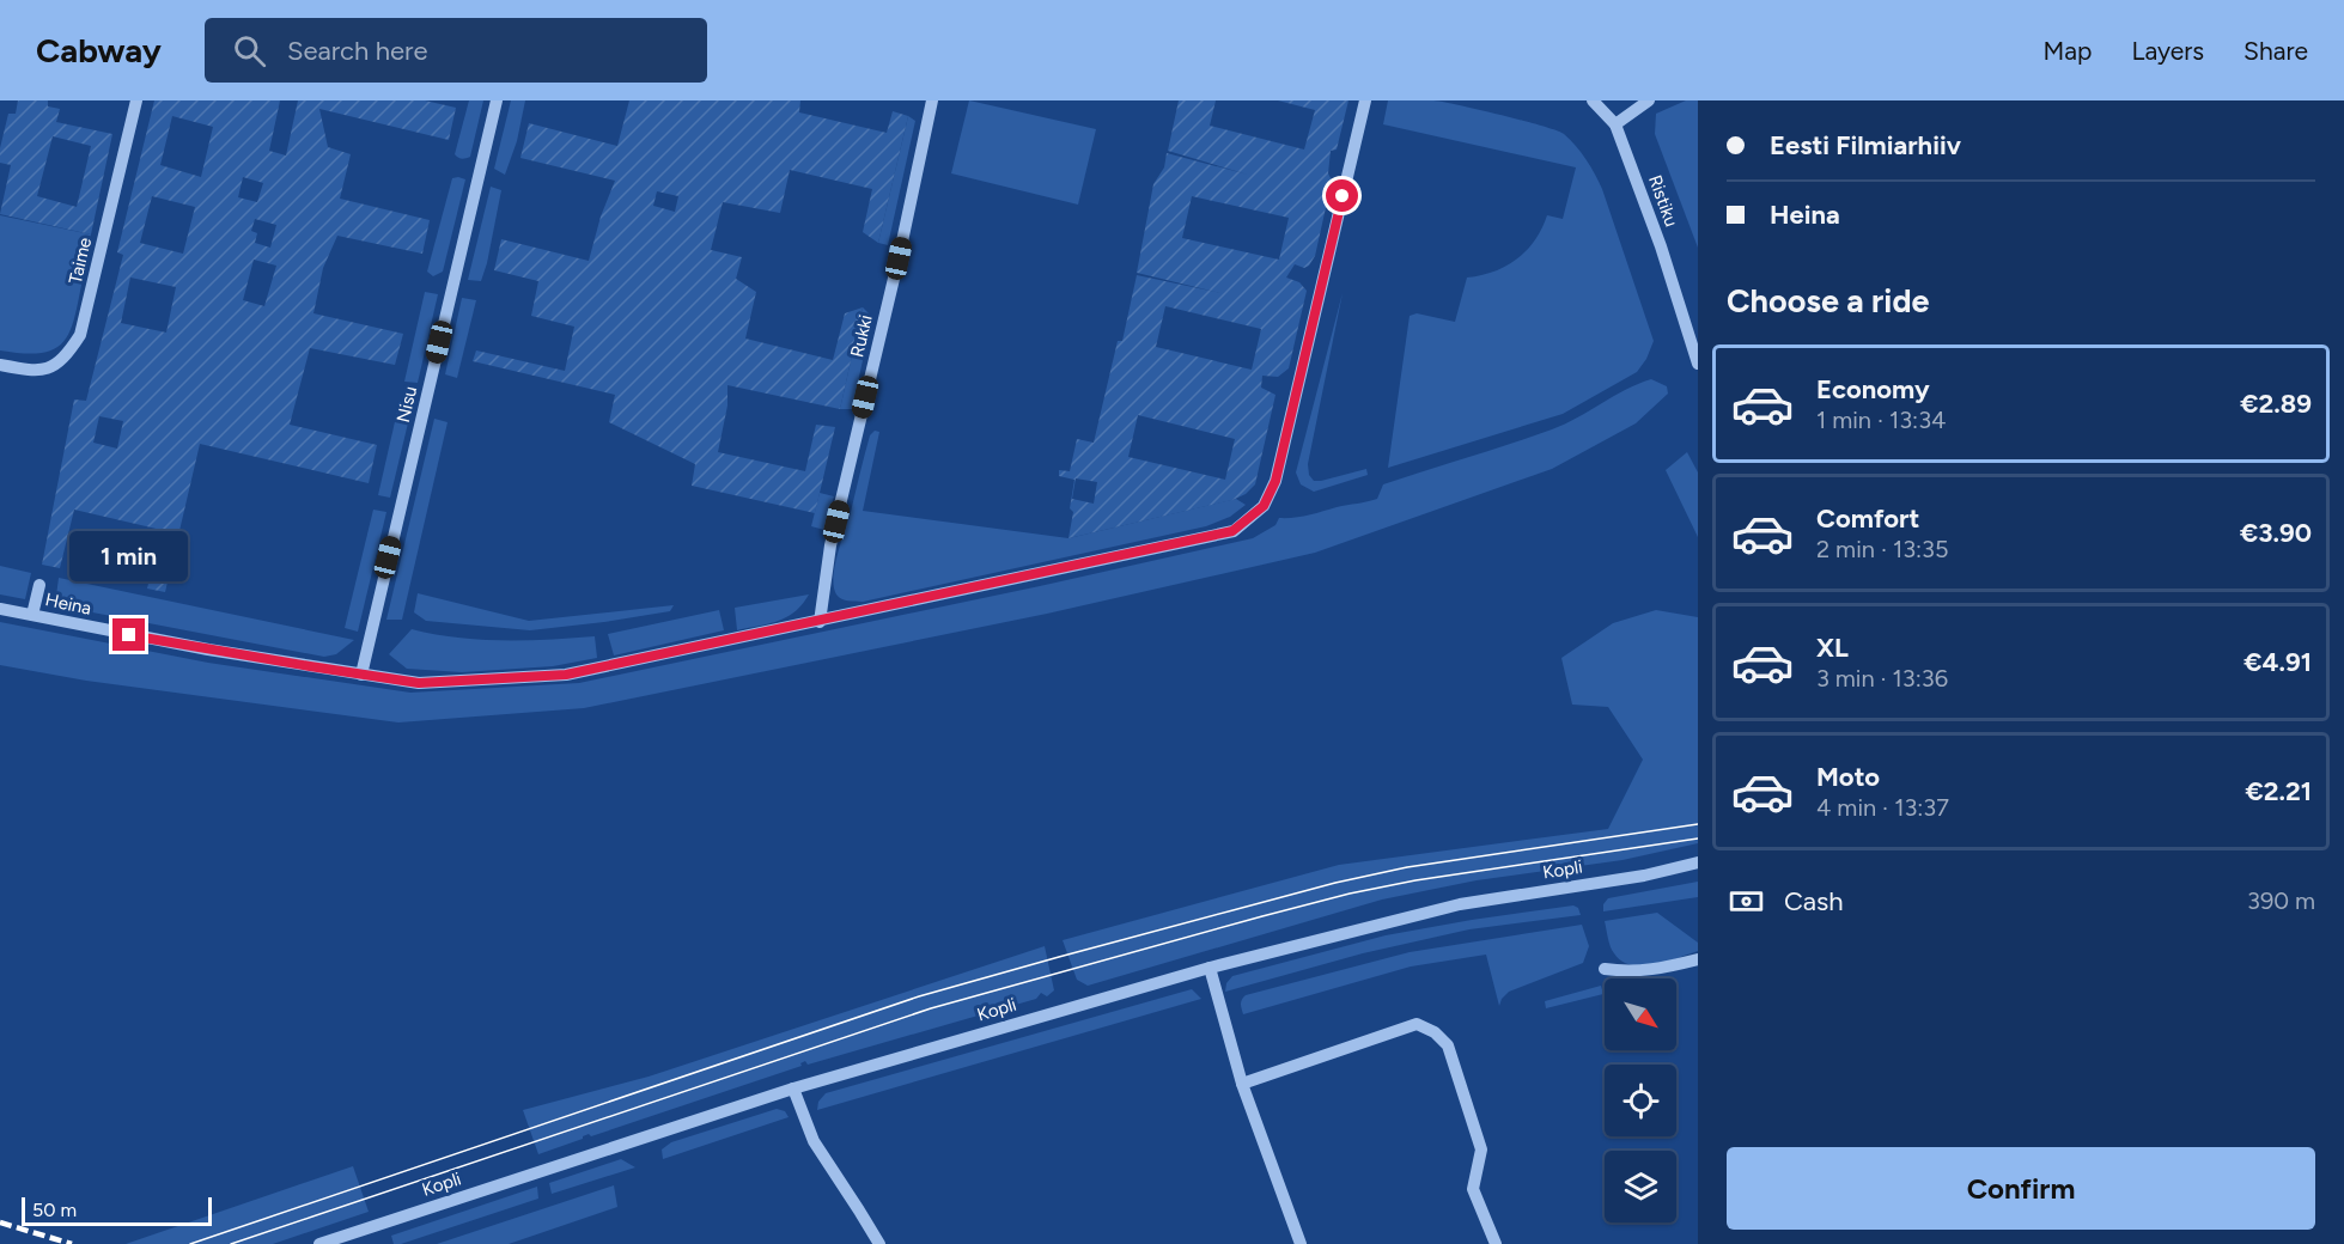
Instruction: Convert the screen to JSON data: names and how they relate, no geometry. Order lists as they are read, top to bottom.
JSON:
{
  "streets": {
    "street": [
      "Ristiku",
      "Taime",
      "Rukki",
      "Nisu",
      "Heina",
      "Kopli"
    ]
  },
  "crossings": [
    ["Rukki", "Heina"],
    ["Nisu", "Heina"]
  ],
  "scale_bar": "50 m",
  "north": "bottom right",
  "page": {
    "header": "Cabway",
    "search": "Search here",
    "nav": ["Map", "Layers", "Share"],
    "banner": ["Eesti Filmiarhiiv", "Heina"],
    "heading": "Choose a ride",
    "list": [
      {
        "name": "Economy",
        "note": "1 min · 13:34",
        "value": "€2.89"
      },
      {
        "name": "Comfort",
        "note": "2 min · 13:35",
        "value": "€3.90"
      },
      {
        "name": "XL",
        "note": "3 min · 13:36",
        "value": "€4.91"
      },
      {
        "name": "Moto",
        "note": "4 min · 13:37",
        "value": "€2.21"
      }
    ],
    "bubble": "1 min",
    "pay": ["Cash", "390 m"],
    "buttons": "Confirm",
    "scale": "50 m"
  }
}
